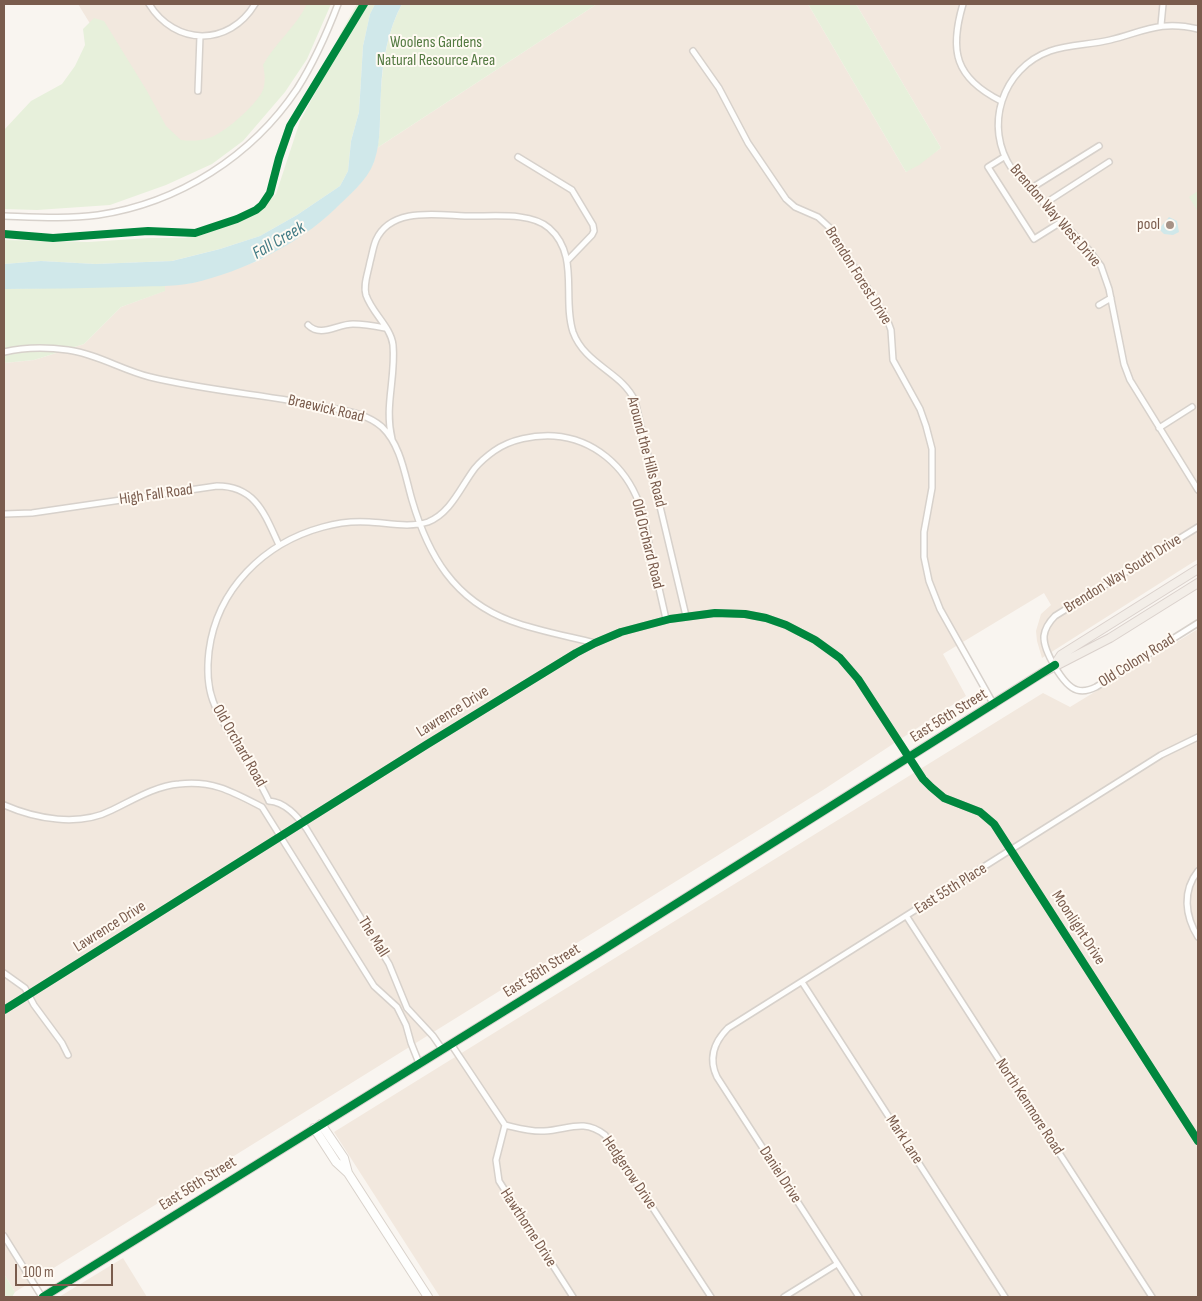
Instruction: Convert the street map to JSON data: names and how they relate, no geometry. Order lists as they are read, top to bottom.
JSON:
{
  "streets": {
    "main road": ["East 56th Street"],
    "street": [
      "Brendon Way West Drive",
      "Brendon Forest Drive",
      "Braewick Road",
      "Around the Hills Road",
      "High Fall Road",
      "Old Orchard Road",
      "Brendon Way South Drive",
      "Old Colony Road",
      "Lawrence Drive",
      "East 55th Place",
      "Moonlight Drive",
      "The Mall",
      "North Kenmore Road",
      "Mark Lane",
      "Hedgerow Drive",
      "Daniel Drive",
      "Hawthorne Drive"
    ]
  },
  "crossings": [
    ["Brendon Forest Drive", "East 56th Street"],
    ["Braewick Road", "Around the Hills Road"],
    ["Braewick Road", "Old Orchard Road"],
    ["Braewick Road", "Lawrence Drive"],
    ["Around the Hills Road", "Lawrence Drive"],
    ["High Fall Road", "Old Orchard Road"],
    ["Old Orchard Road", "Lawrence Drive"],
    ["Old Orchard Road", "The Mall"],
    ["Brendon Way South Drive", "Old Colony Road"],
    ["Brendon Way South Drive", "East 56th Street"],
    ["Old Colony Road", "East 56th Street"],
    ["Lawrence Drive", "East 56th Street"],
    ["Lawrence Drive", "Moonlight Drive"],
    ["Lawrence Drive", "The Mall"],
    ["East 56th Street", "Moonlight Drive"],
    ["East 56th Street", "The Mall"],
    ["East 55th Place", "Moonlight Drive"],
    ["East 55th Place", "North Kenmore Road"],
    ["East 55th Place", "Mark Lane"],
    ["East 55th Place", "Daniel Drive"],
    ["Hedgerow Drive", "Hawthorne Drive"]
  ],
  "water": ["Fall Creek"],
  "parks": ["Woolens Gardens Natural Resource Area"],
  "places": ["pool"],
  "scale_bar": "100 m"
}
